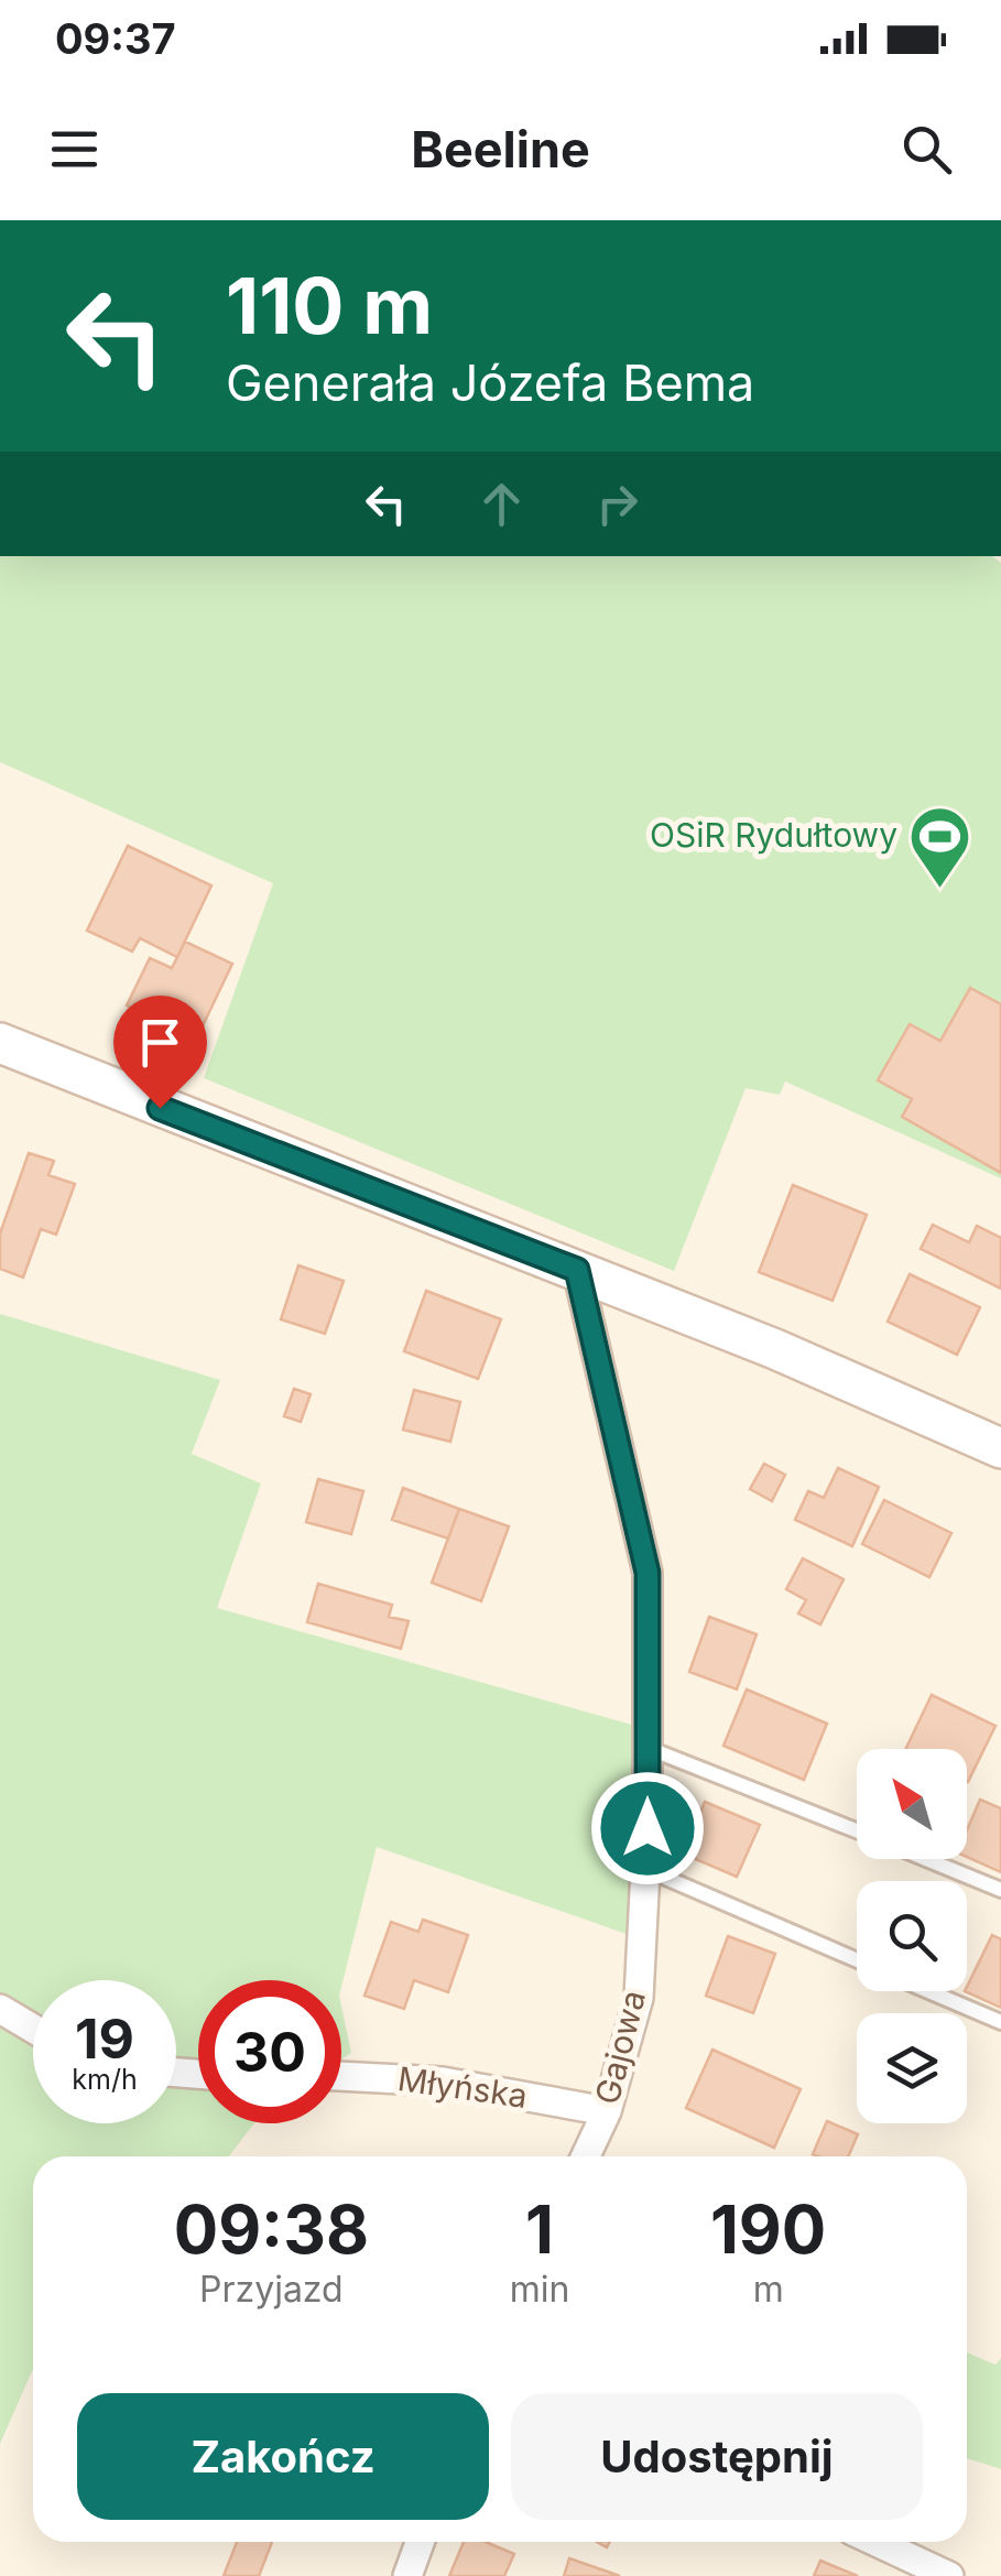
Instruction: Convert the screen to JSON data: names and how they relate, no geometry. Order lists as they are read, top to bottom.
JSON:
{
  "streets": {
    "street": ["Gajowa", "Młyńska"]
  },
  "crossings": [
    ["Gajowa", "Młyńska"]
  ],
  "places": {
    "sports": ["OSiR Rydułtowy"]
  },
  "north": "top left",
  "page": {
    "status": "09:37",
    "header": "Beeline",
    "turn": ["110 m", "Generała Józefa Bema"],
    "speed": "19 km/h",
    "limit": "30",
    "eta": [
      "09:38",
      "Przyjazd",
      "1",
      "min",
      "190",
      "m"
    ],
    "buttons": ["Zakończ", "Udostępnij"]
  }
}
